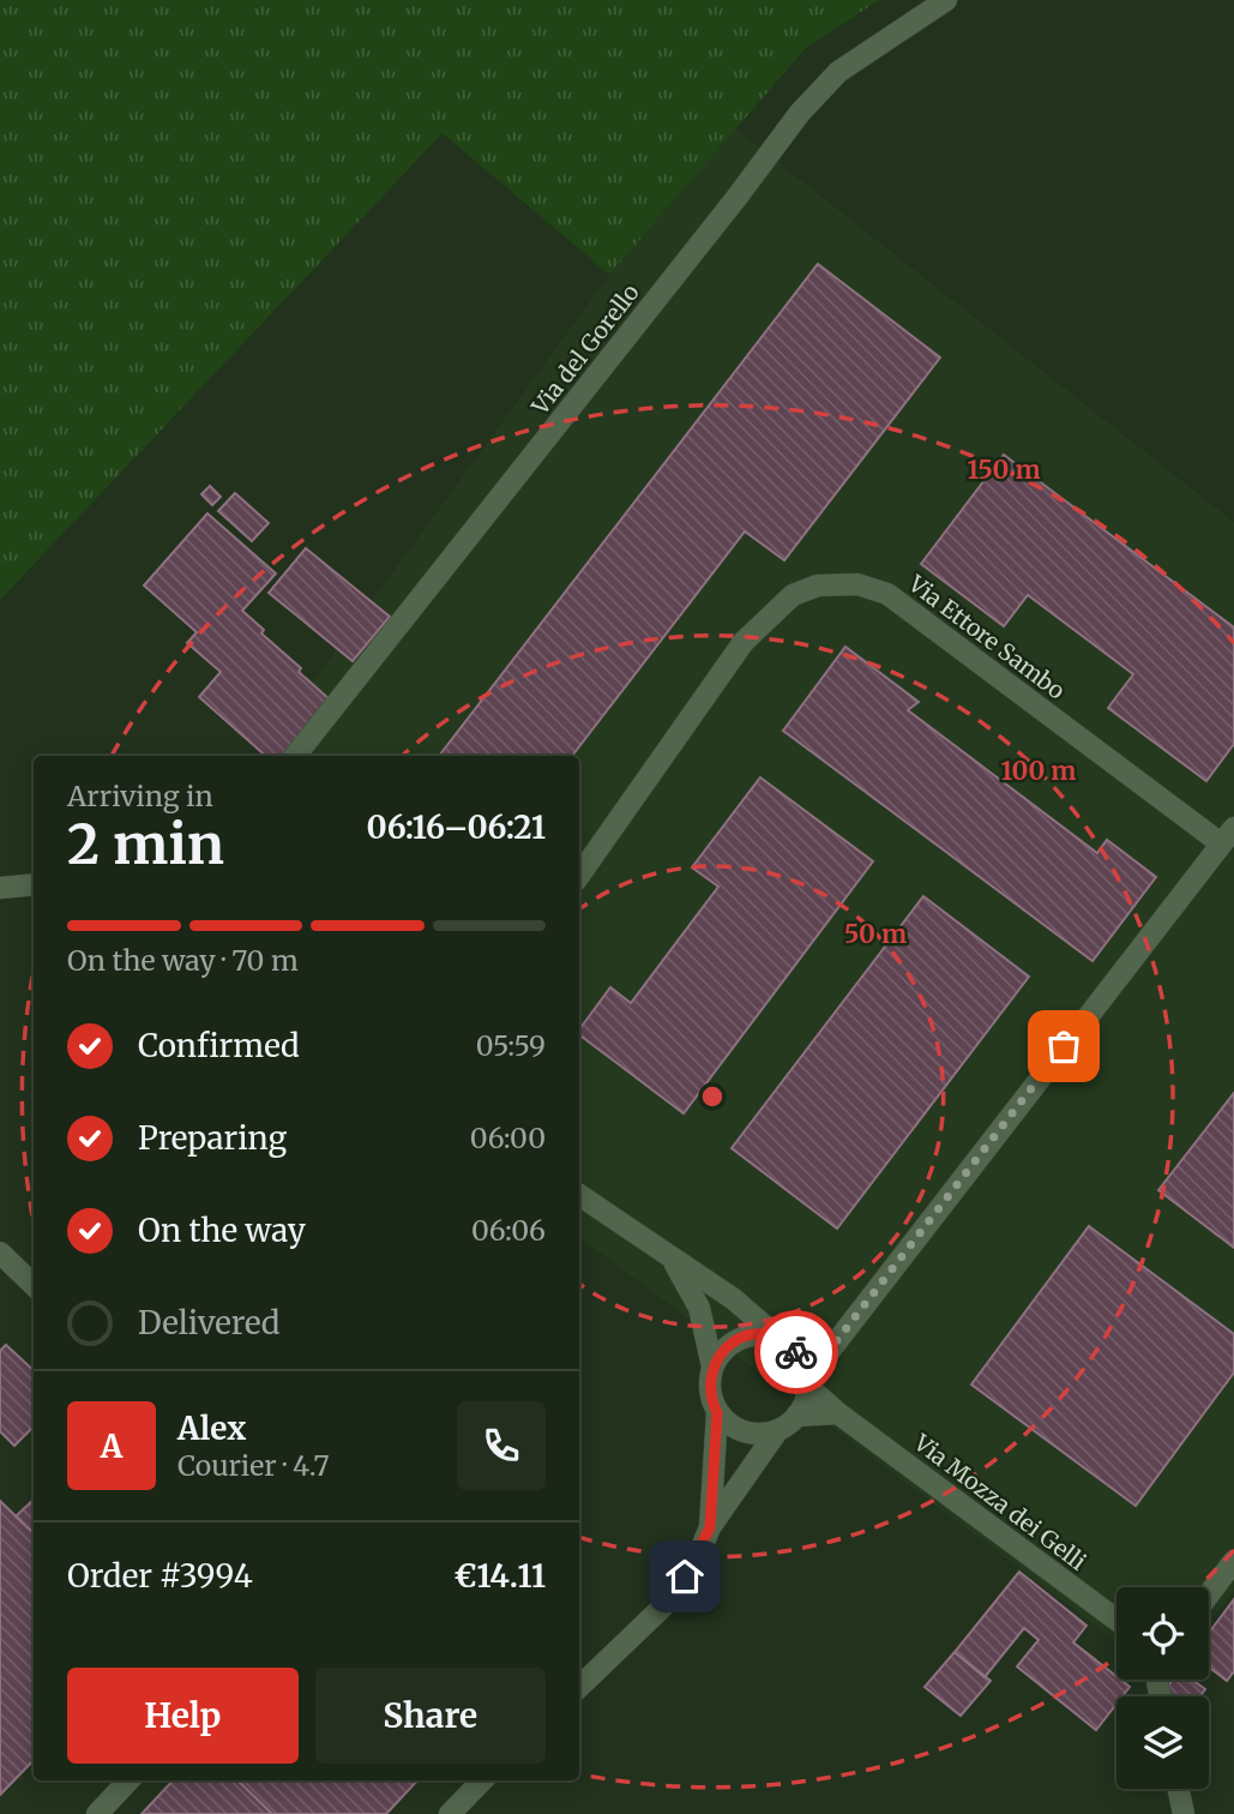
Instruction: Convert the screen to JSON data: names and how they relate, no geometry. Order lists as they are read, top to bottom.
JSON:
{
  "streets": {
    "street": ["Via del Gorello", "Via Ettore Sambo", "Via Mozza dei Gelli"]
  },
  "crossings": [
    ["Via Ettore Sambo", "Via Mozza dei Gelli"]
  ],
  "page": {
    "heading": ["2 min", "Arriving in", "06:16–06:21"],
    "panel": [
      "Alex",
      "Courier · 4.7",
      "Order #3994",
      "€14.11"
    ],
    "bar": "On the way · 70 m",
    "list": [
      ["Confirmed", "05:59"],
      ["Preparing", "06:00"],
      ["On the way", "06:06"],
      "Delivered"
    ],
    "round": "A",
    "buttons": ["Help", "Share"]
  },
  "rings": ["150 m", "100 m", "50 m"]
}
